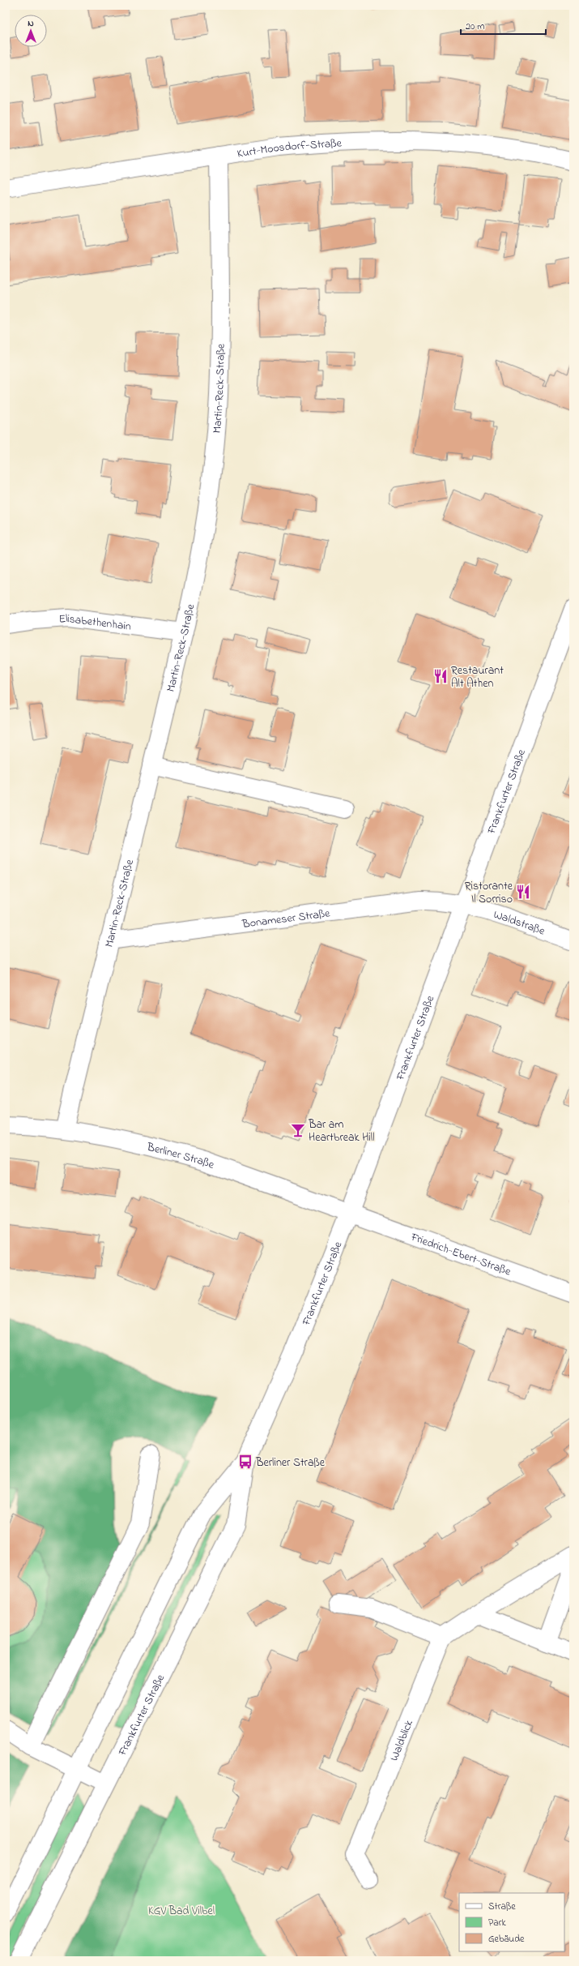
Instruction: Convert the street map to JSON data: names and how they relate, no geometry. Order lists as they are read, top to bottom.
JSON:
{
  "streets": {
    "street": [
      "Kurt-Moosdorf-Straße",
      "Martin-Reck-Straße",
      "Elisabethenhain",
      "Frankfurter Straße",
      "Bonameser Straße",
      "Waldstraße",
      "Berliner Straße",
      "Friedrich-Ebert-Straße",
      "Waldblick"
    ]
  },
  "crossings": [
    ["Kurt-Moosdorf-Straße", "Martin-Reck-Straße"],
    ["Martin-Reck-Straße", "Elisabethenhain"],
    ["Martin-Reck-Straße", "Bonameser Straße"],
    ["Martin-Reck-Straße", "Berliner Straße"],
    ["Frankfurter Straße", "Bonameser Straße"],
    ["Frankfurter Straße", "Waldstraße"],
    ["Frankfurter Straße", "Berliner Straße"],
    ["Frankfurter Straße", "Friedrich-Ebert-Straße"],
    ["Bonameser Straße", "Waldstraße"],
    ["Berliner Straße", "Friedrich-Ebert-Straße"]
  ],
  "parks": ["KGV Bad Vilbel"],
  "places": {
    "restaurant": ["Restaurant Alt Athen", "Ristorante Il Sorriso"],
    "bar": ["Bar am Heartbreak Hill"],
    "bus stop": ["Berliner Straße"]
  },
  "legend": ["Straße", "Park", "Gebäude"],
  "scale_bar": "20 m",
  "north": "top"
}
